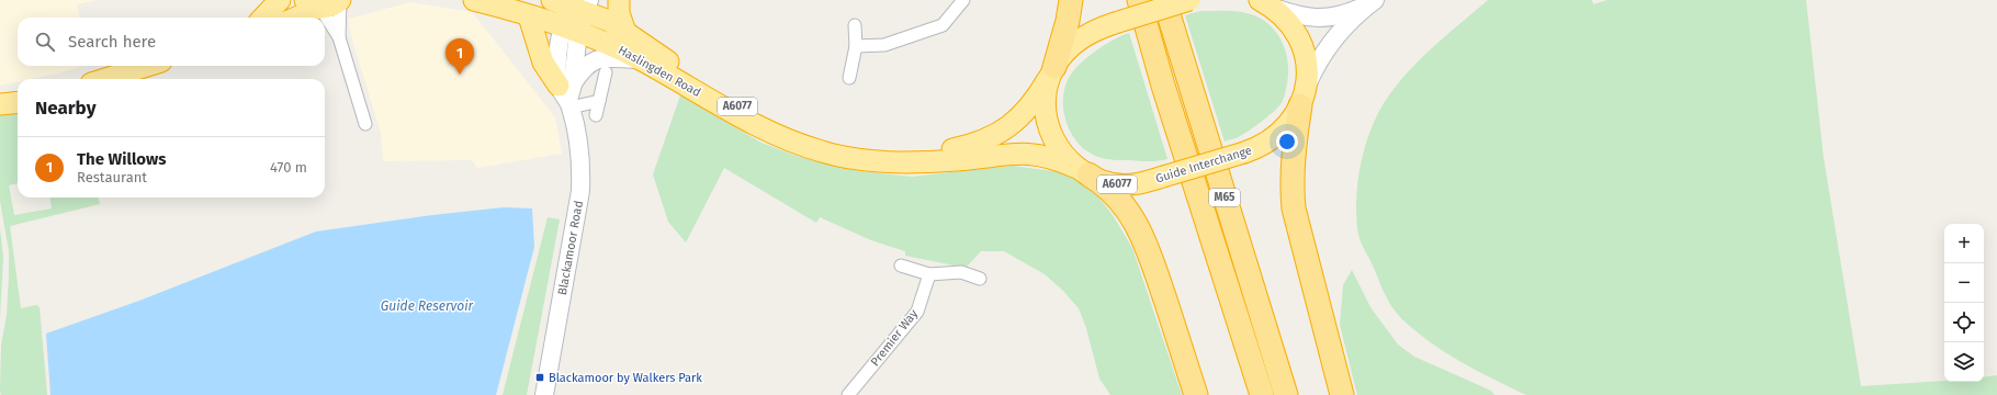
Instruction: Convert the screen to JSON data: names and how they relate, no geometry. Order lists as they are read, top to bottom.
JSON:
{
  "streets": {
    "highway": [
      "Haslingden Road",
      "A6077",
      "Guide Interchange",
      "M65"
    ],
    "main road": ["Blackamoor Road"],
    "street": ["Premier Way"]
  },
  "crossings": [
    ["Haslingden Road", "A6077"],
    ["Haslingden Road", "Guide Interchange"],
    ["Haslingden Road", "Blackamoor Road"]
  ],
  "water": ["Guide Reservoir"],
  "places": {
    "transit": ["Blackamoor by Walkers Park"]
  },
  "page": {
    "search": "Search here",
    "pins": "1",
    "heading": "Nearby",
    "list": [
      {
        "mark": "1",
        "name": "The Willows",
        "note": "Restaurant",
        "value": "470 m"
      }
    ],
    "map_buttons": ["+", "−"]
  }
}
